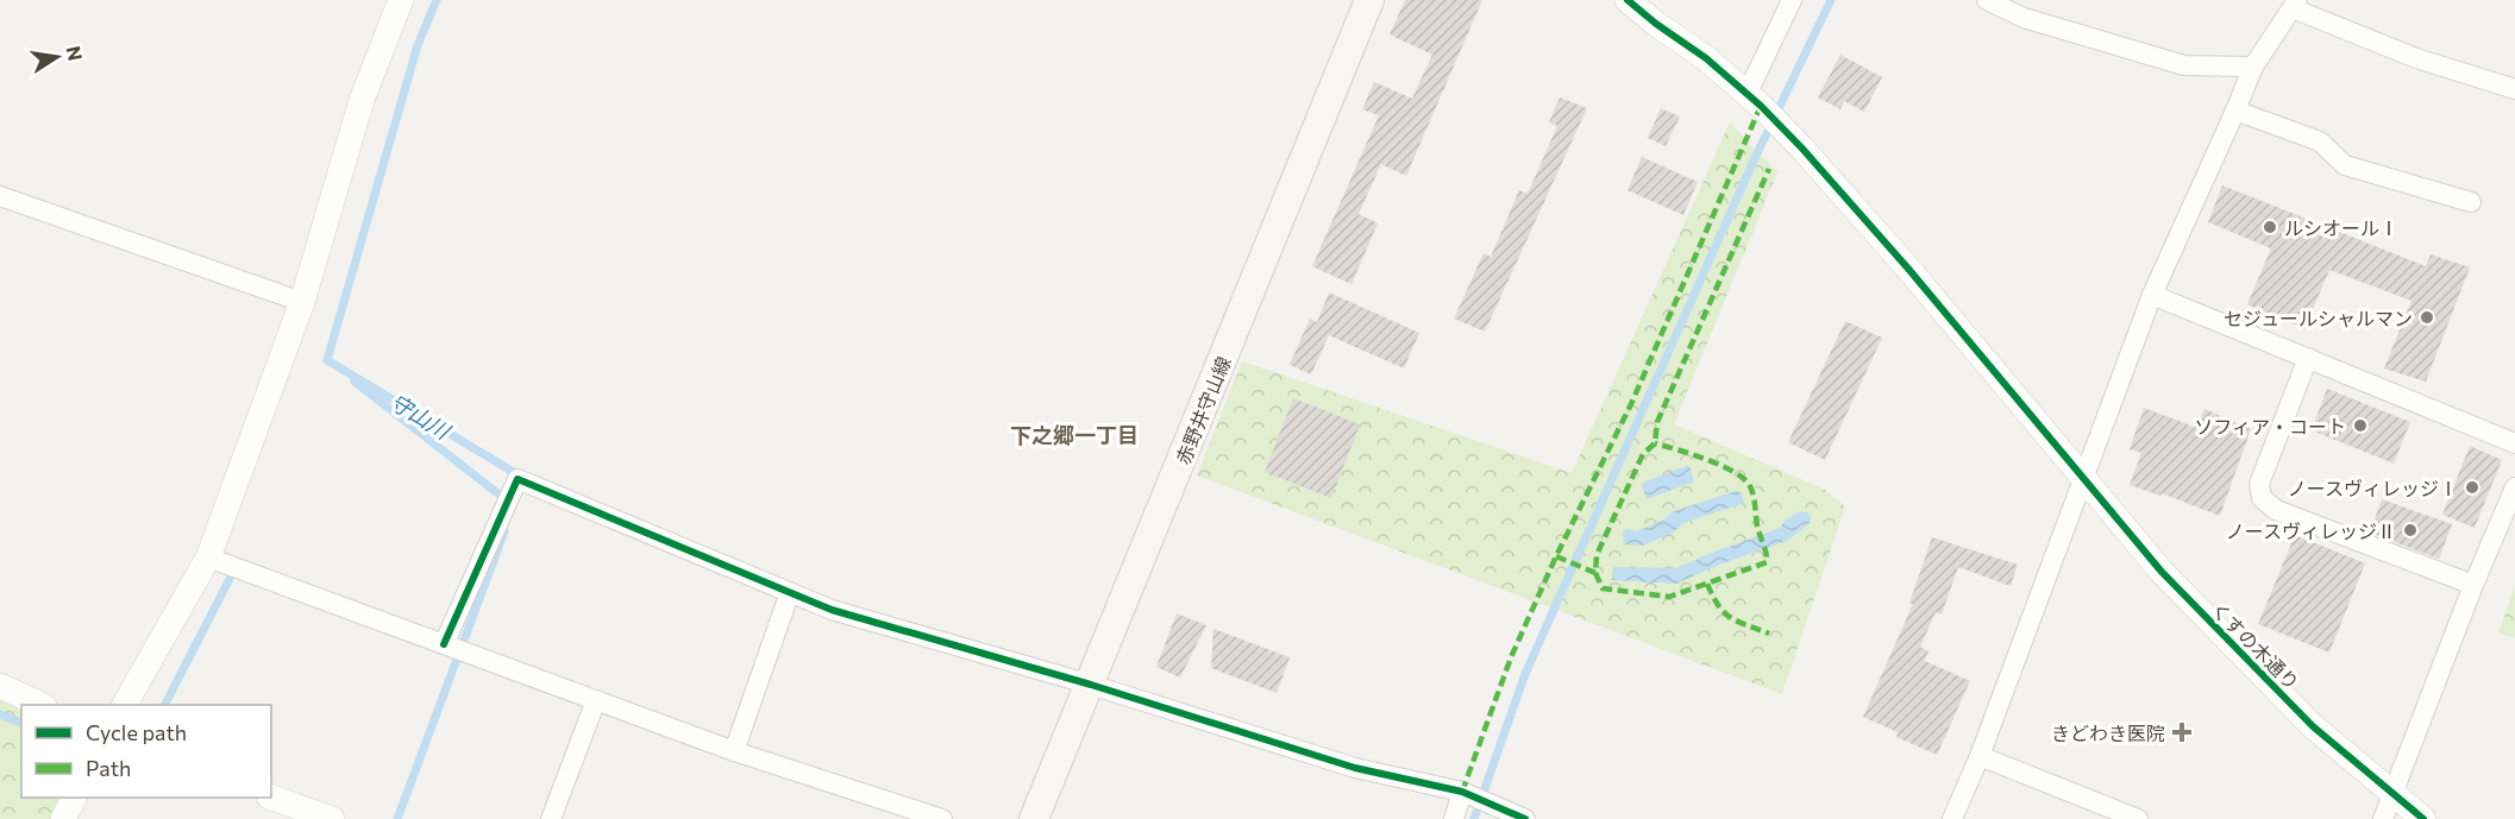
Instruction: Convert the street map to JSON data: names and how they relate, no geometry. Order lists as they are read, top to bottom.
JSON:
{
  "streets": {
    "main road": ["赤野井守山線"],
    "street": ["くすの木通り"]
  },
  "districts": ["下之郷一丁目"],
  "water": ["守山川"],
  "places": {
    "other": [
      "ルシオールⅠ",
      "セジュールシャルマン",
      "ソフィア・コート",
      "ノースヴィレッジⅠ",
      "ノースヴィレッジⅡ"
    ],
    "health": ["きどわき医院"]
  },
  "legend": ["Cycle path", "Path"],
  "north": "right"
}
